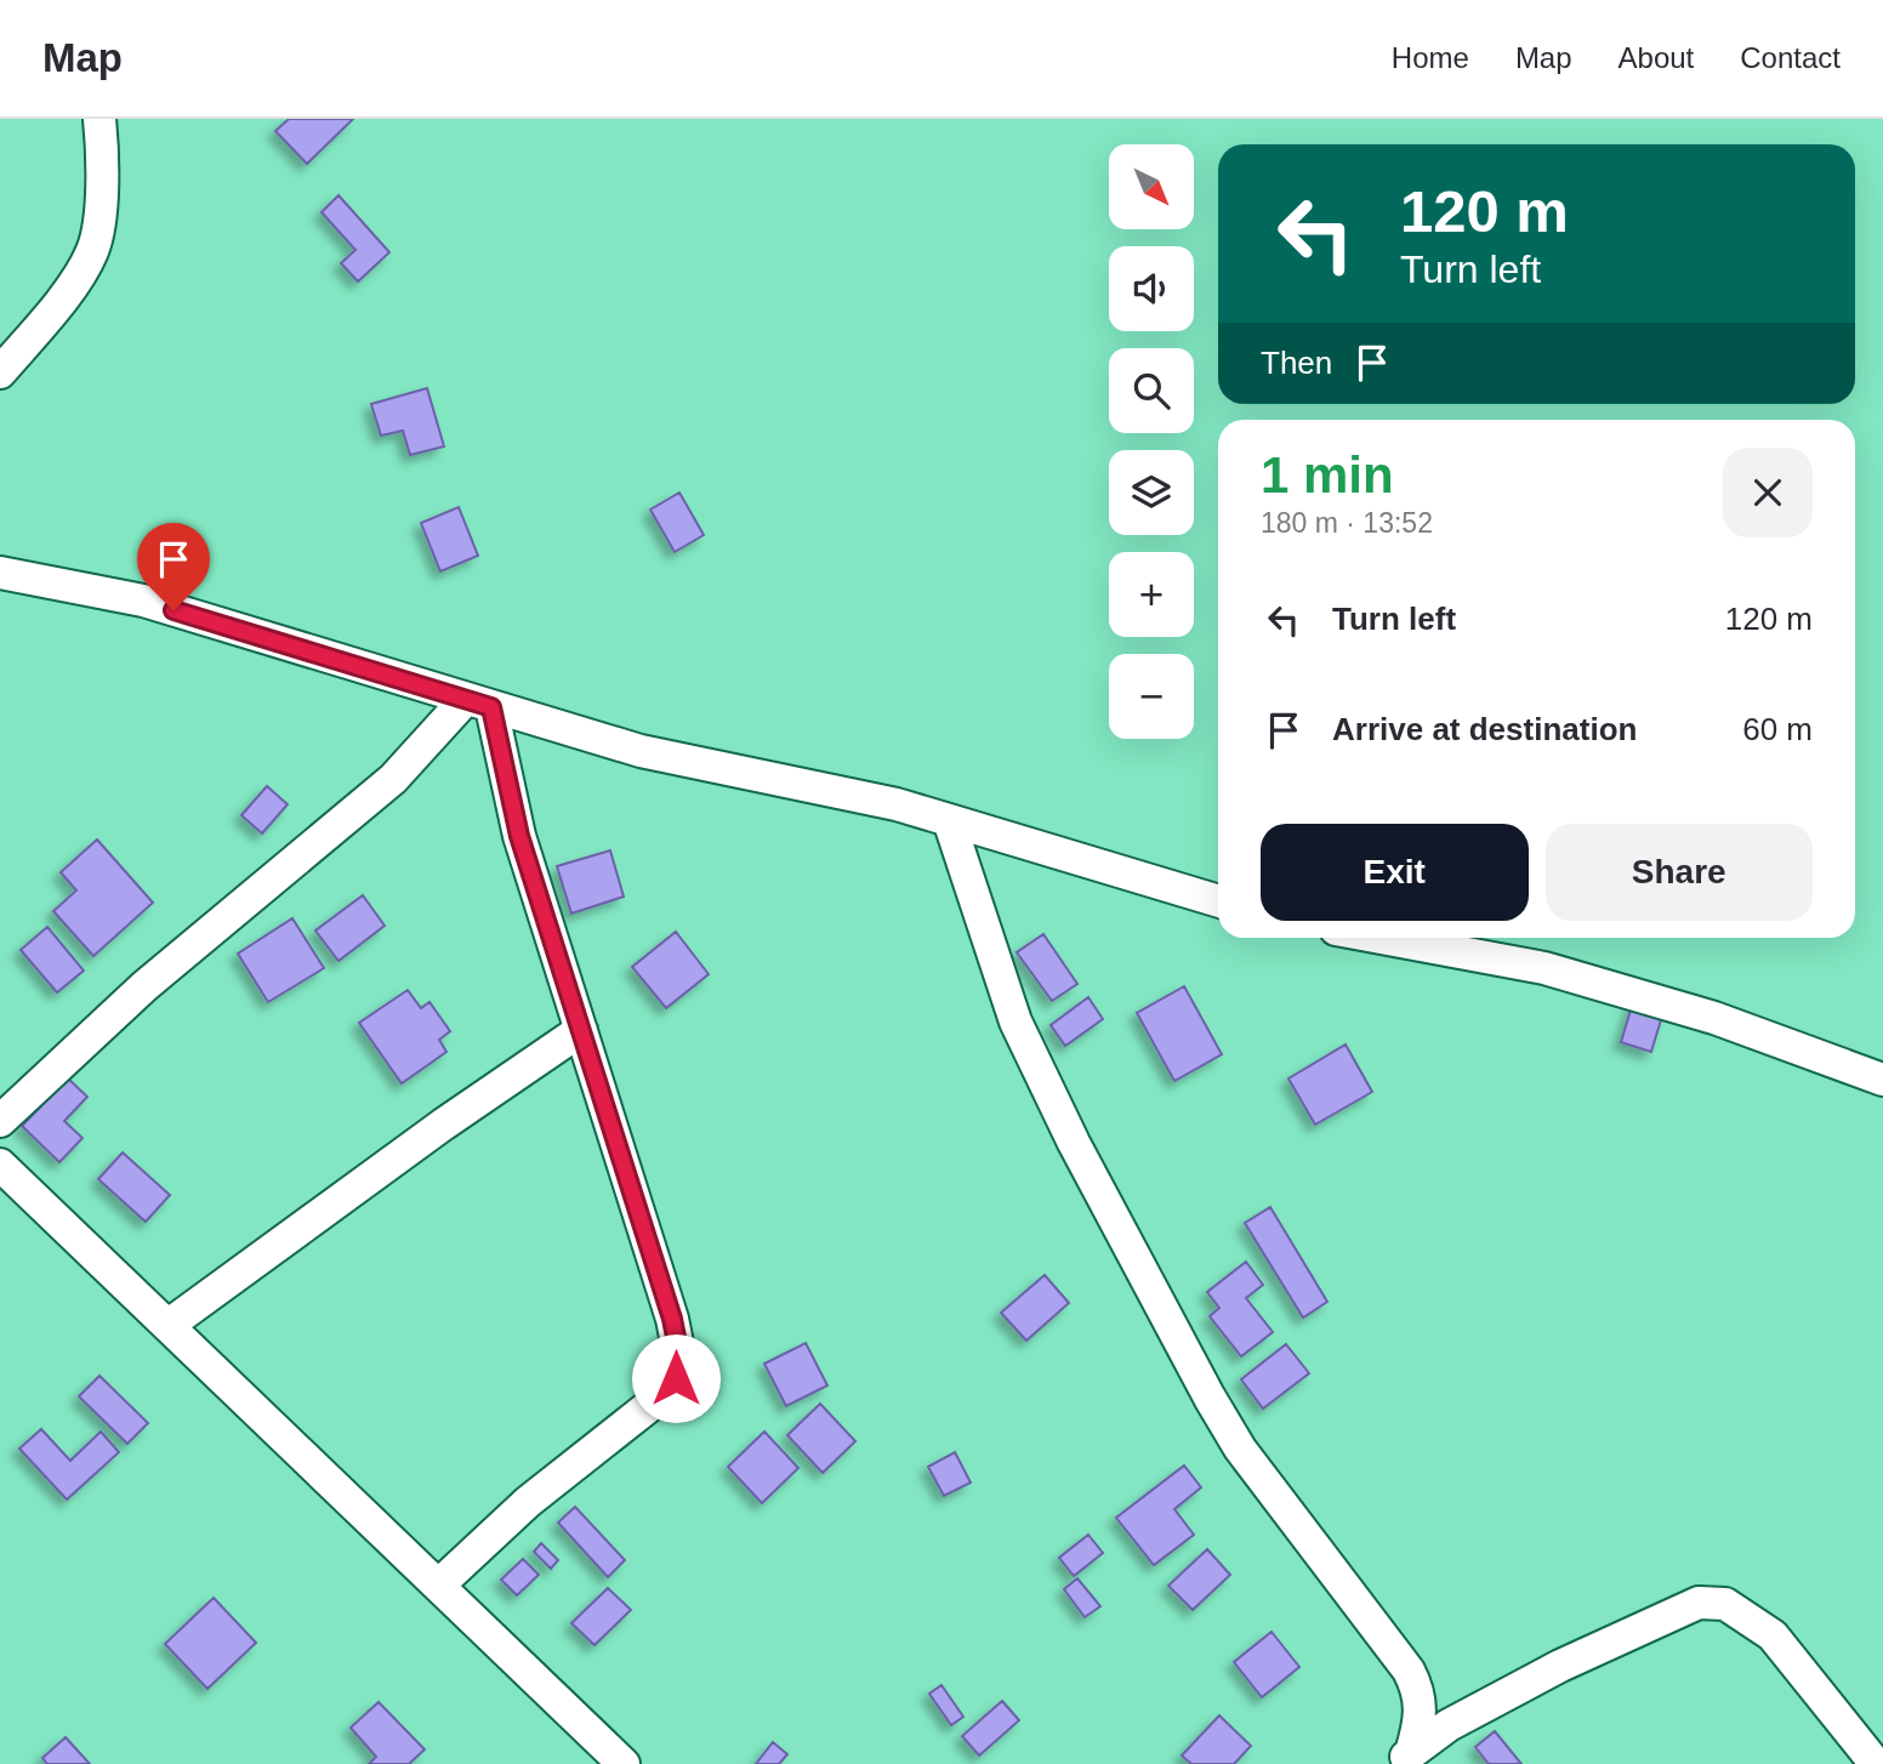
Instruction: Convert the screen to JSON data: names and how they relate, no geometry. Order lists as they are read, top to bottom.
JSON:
{
  "north": "bottom right",
  "page": {
    "header": "Map",
    "nav": [
      "Home",
      "Map",
      "About",
      "Contact"
    ],
    "map_buttons": ["+", "−"],
    "turn": ["120 m", "Turn left"],
    "then": "Then",
    "heading": ["1 min", "180 m · 13:52"],
    "list": [
      {
        "name": "Turn left",
        "value": "120 m"
      },
      {
        "name": "Arrive at destination",
        "value": "60 m"
      }
    ],
    "buttons": ["Exit", "Share"]
  }
}
